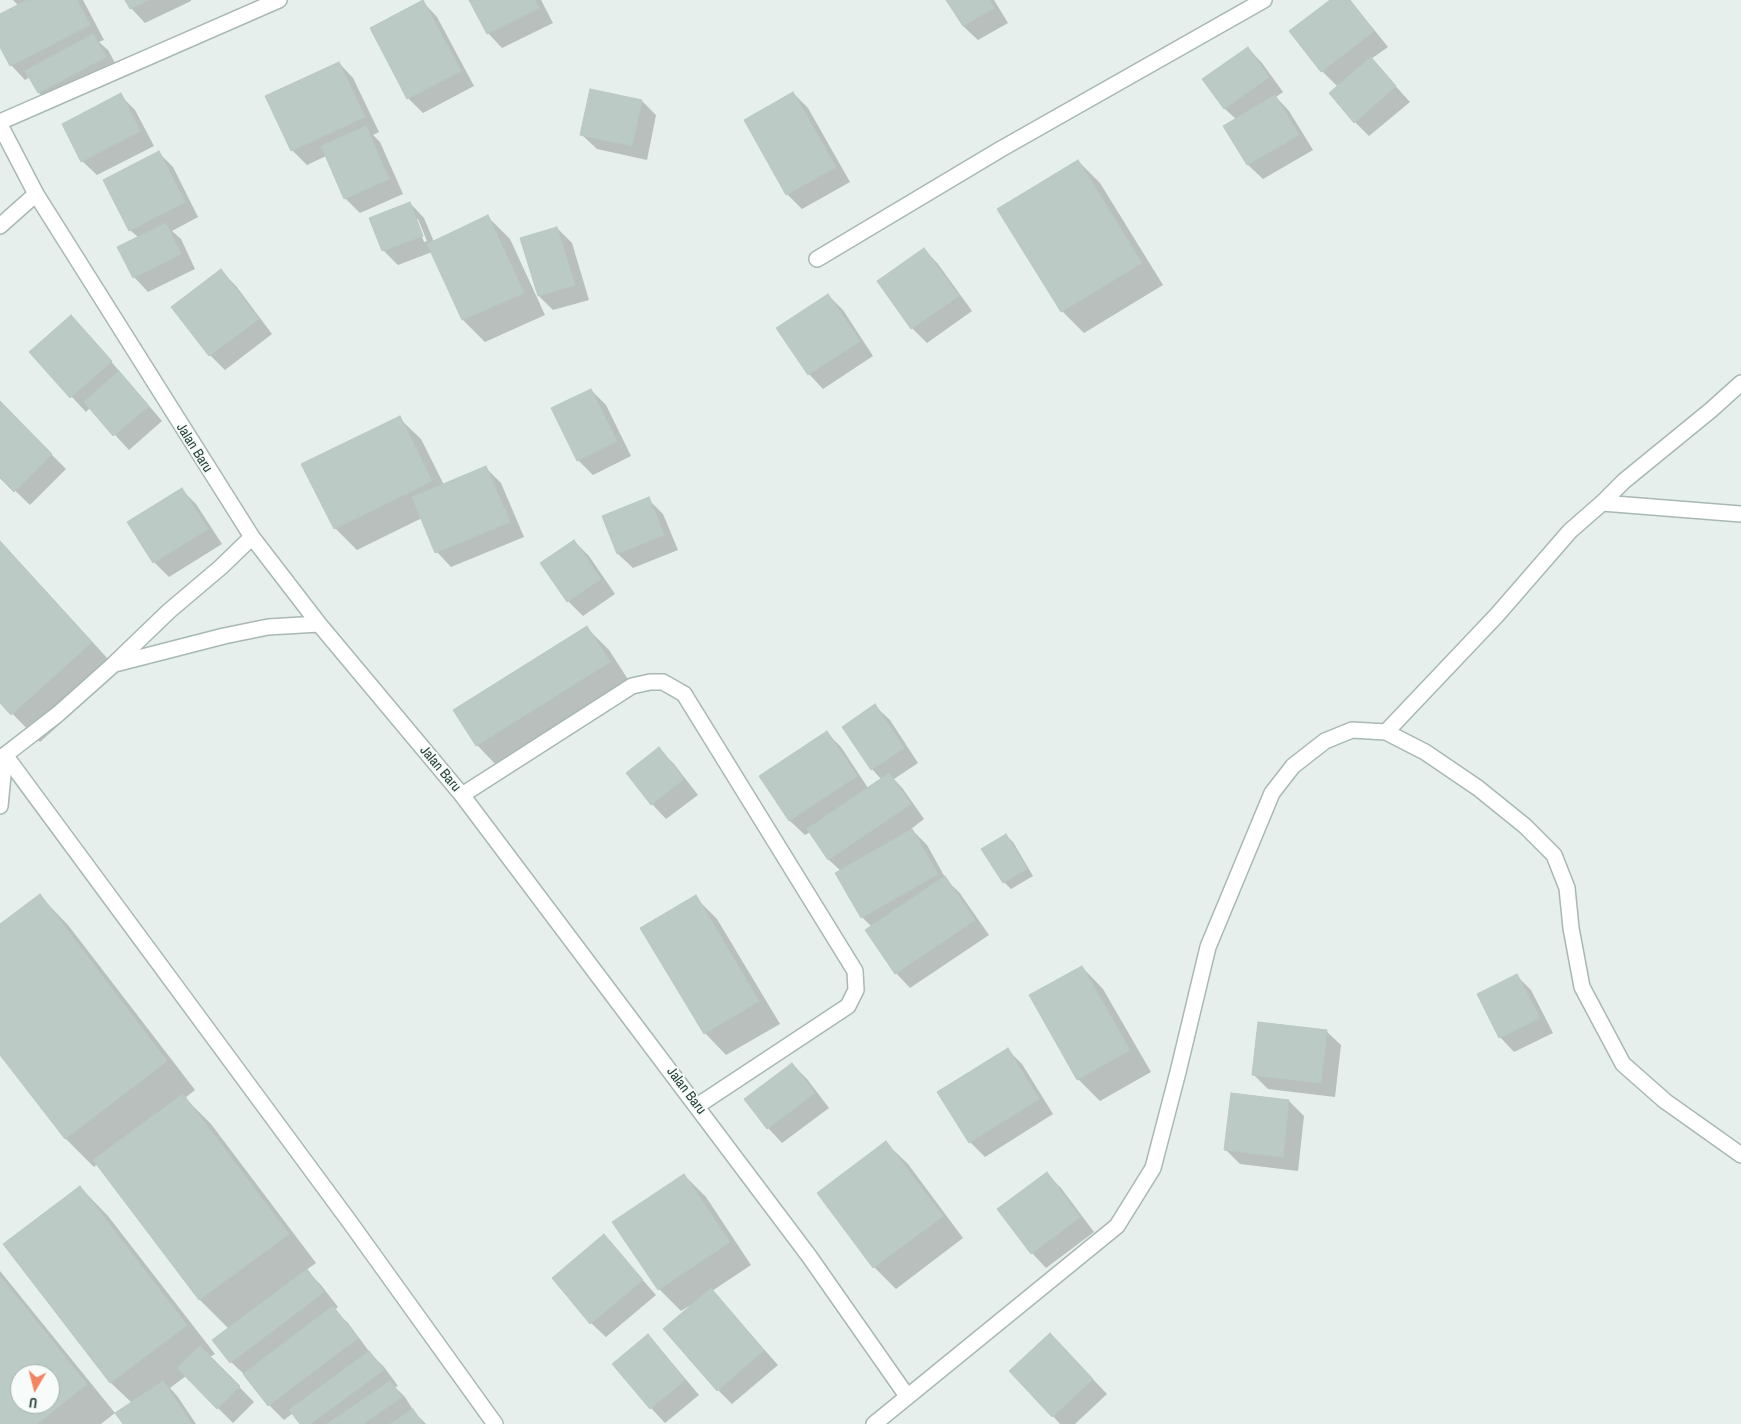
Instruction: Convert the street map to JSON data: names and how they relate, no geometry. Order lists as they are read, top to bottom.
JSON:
{
  "streets": {
    "street": ["Jalan Baru"]
  },
  "north": "bottom"
}
